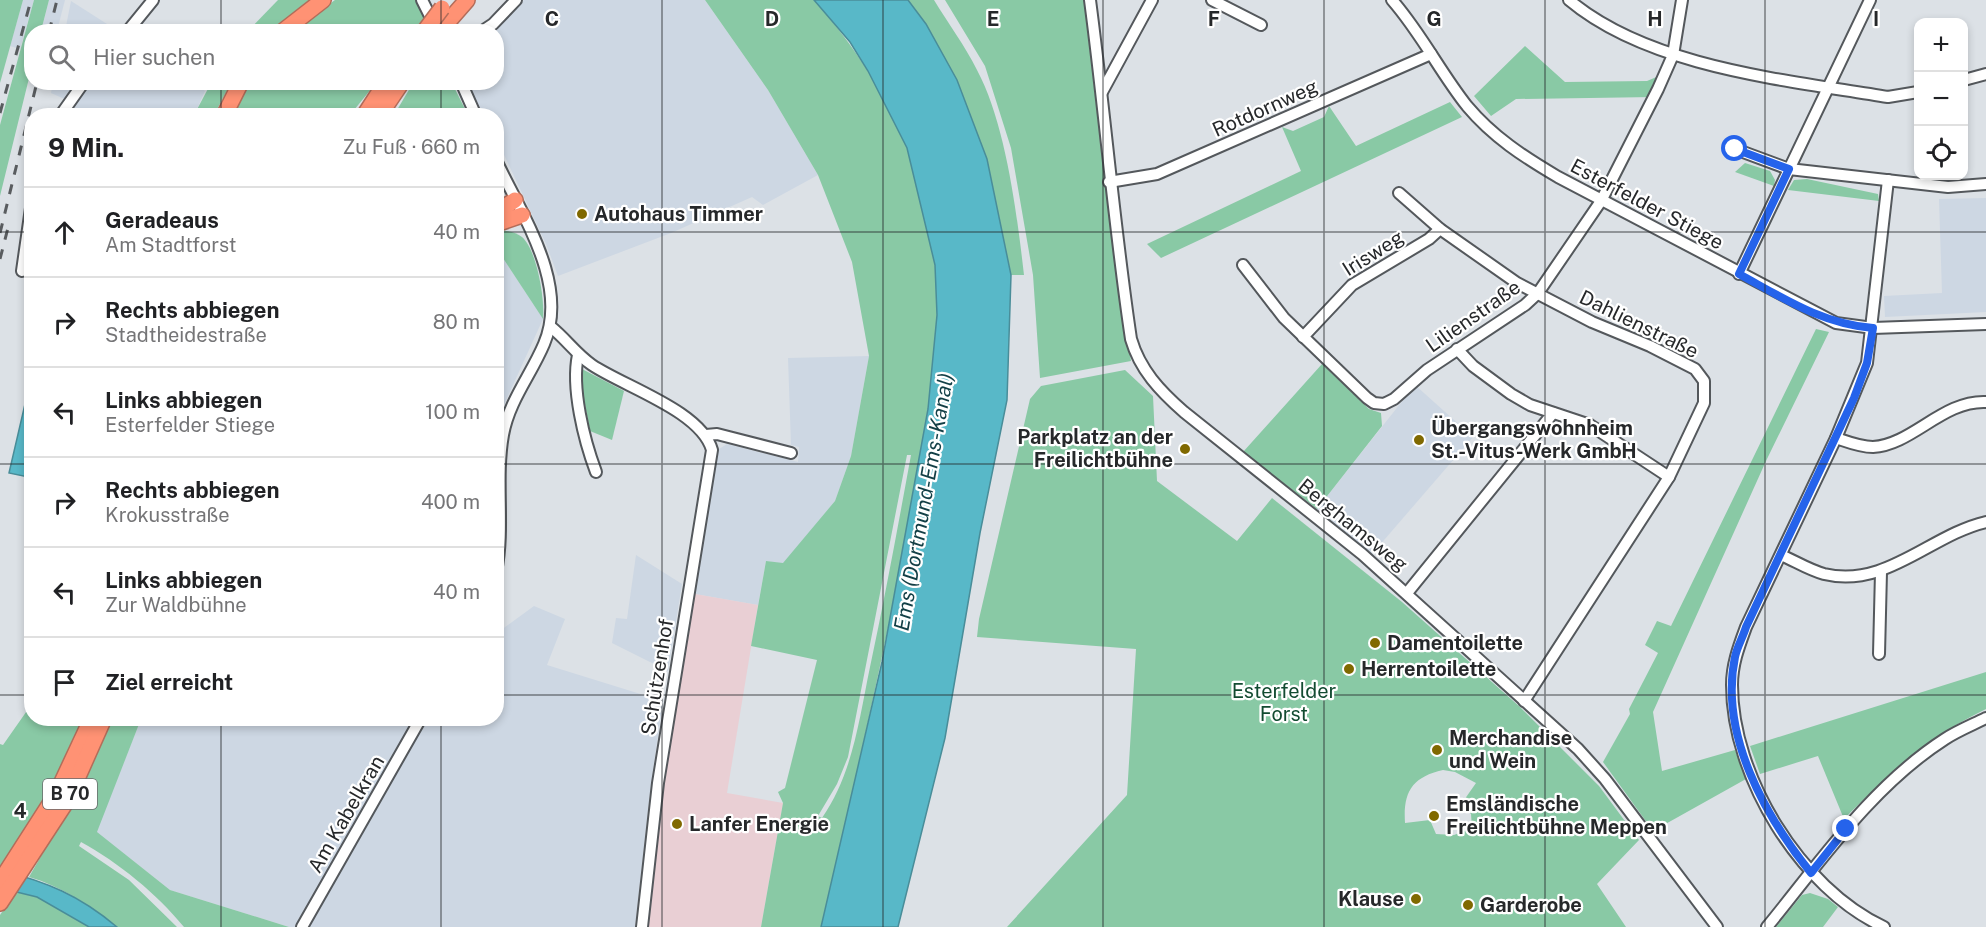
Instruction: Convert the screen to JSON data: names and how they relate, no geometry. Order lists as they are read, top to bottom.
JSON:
{
  "streets": {
    "highway": ["B 70"],
    "street": [
      "Rotdornweg",
      "Esterfelder Stiege",
      "Irisweg",
      "Lilienstraße",
      "Dahlienstraße",
      "Berghamsweg",
      "Schützenhof",
      "Am Kabelkran"
    ]
  },
  "crossings": [
    ["Rotdornweg", "Esterfelder Stiege"],
    ["Rotdornweg", "Berghamsweg"],
    ["Esterfelder Stiege", "Lilienstraße"],
    ["Irisweg", "Lilienstraße"],
    ["Irisweg", "Dahlienstraße"],
    ["Lilienstraße", "Dahlienstraße"],
    ["Dahlienstraße", "Berghamsweg"]
  ],
  "water": ["Ems (Dortmund-Ems-Kanal)"],
  "parks": ["Esterfelder Forst"],
  "places": [
    "Autohaus Timmer",
    "Übergangswohnheim St.-Vitus-Werk GmbH",
    "Parkplatz an der Freilichtbühne",
    "Damentoilette",
    "Herrentoilette",
    "Merchandise und Wein",
    "Emsländische Freilichtbühne Meppen",
    "Lanfer Energie",
    "Klause",
    "Garderobe"
  ],
  "page": {
    "map_buttons": ["+", "−"],
    "search": "Hier suchen",
    "heading": ["9 Min.", "Zu Fuß · 660 m"],
    "list": [
      ["Geradeaus", "Am Stadtforst", "40 m"],
      ["Rechts abbiegen", "Stadtheidestraße", "80 m"],
      ["Links abbiegen", "Esterfelder Stiege", "100 m"],
      ["Rechts abbiegen", "Krokusstraße", "400 m"],
      ["Links abbiegen", "Zur Waldbühne", "40 m"],
      "Ziel erreicht"
    ]
  },
  "grid": {
    "columns": [
      "C",
      "D",
      "E",
      "F",
      "G",
      "H",
      "I"
    ],
    "rows": ["4"]
  }
}
